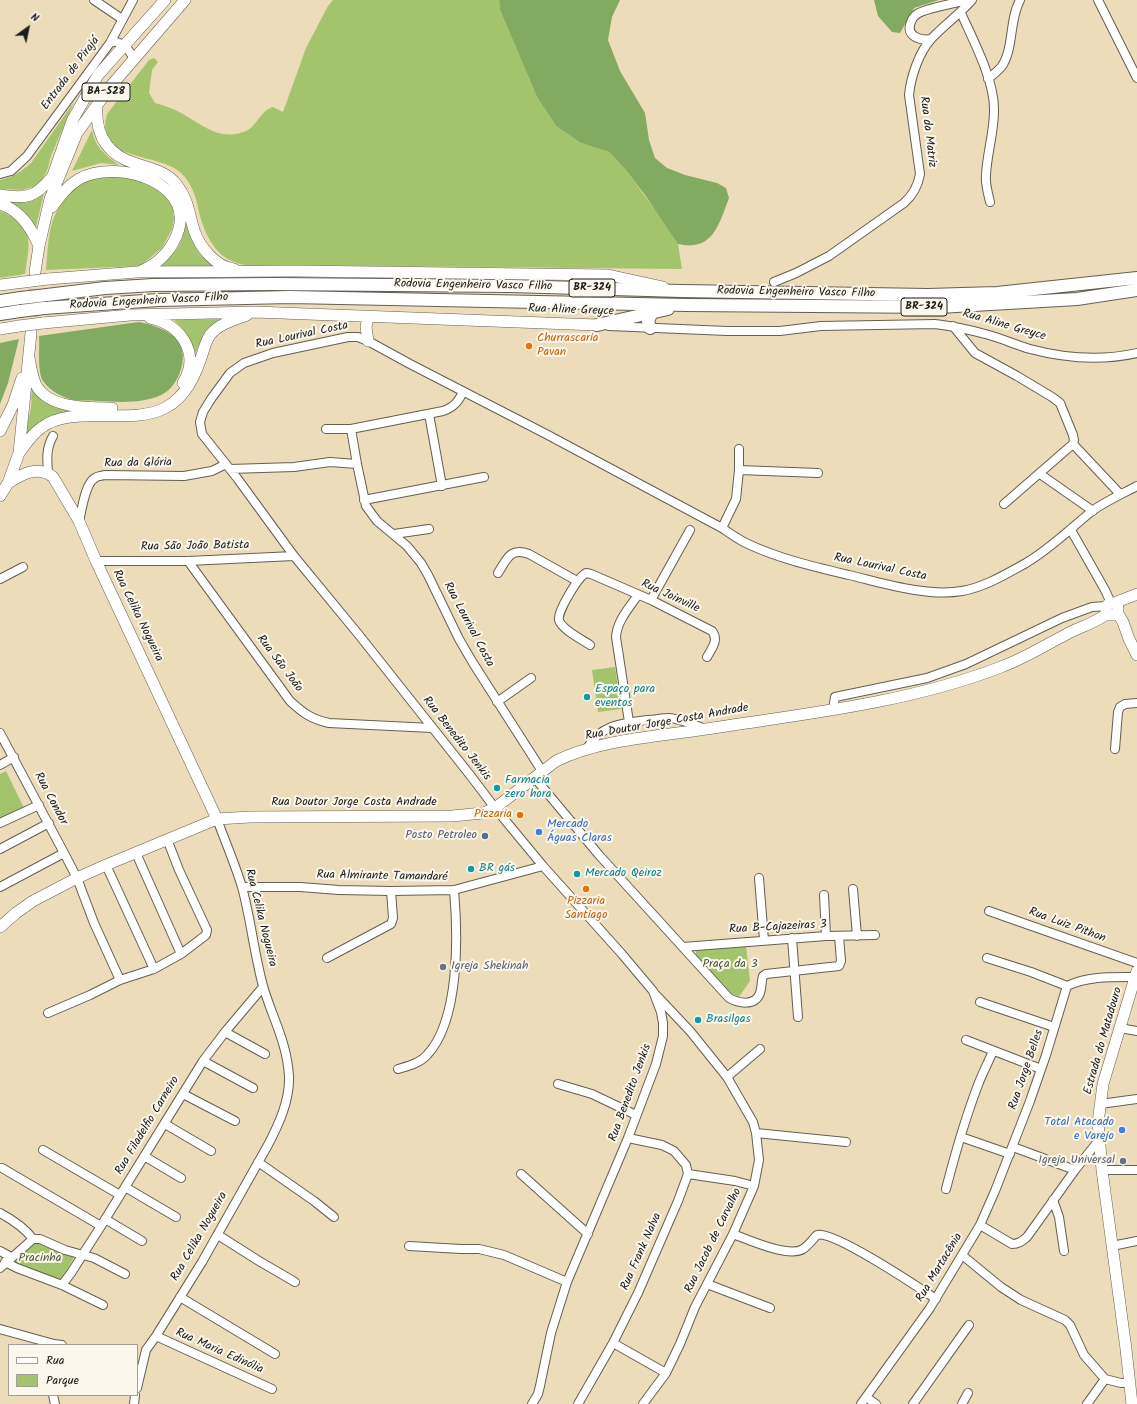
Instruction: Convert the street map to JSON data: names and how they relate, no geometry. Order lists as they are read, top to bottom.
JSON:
{
  "streets": {
    "highway": ["Rodovia Engenheiro Vasco Filho", "BR-324"],
    "main road": [
      "BA-528",
      "Rua Aline Greyce",
      "Rua Celika Nogueira",
      "Rua Doutor Jorge Costa Andrade",
      "Estrada do Matadouro"
    ],
    "street": [
      "Entrada de Pirajá",
      "Rua da Matriz",
      "Rua Lourival Costa",
      "Rua da Glória",
      "Rua São João Batista",
      "Rua Joinville",
      "Rua São João",
      "Rua Benedito Jenkis",
      "Rua Condor",
      "Rua Almirante Tamandaré",
      "Rua Luiz Pithon",
      "Rua B-Cajazeiras 3",
      "Rua Jorge Belles",
      "Rua Filadelfio Carneiro",
      "Rua Jacob de Carvalho",
      "Rua Frank Nalva",
      "Rua Martacênia",
      "Rua Maria Edinólia"
    ]
  },
  "crossings": [
    ["Rua Lourival Costa", "Rua da Glória"],
    ["Rua Lourival Costa", "Rua Doutor Jorge Costa Andrade"],
    ["Rua Lourival Costa", "Rua Benedito Jenkis"],
    ["Rua Lourival Costa", "Rua B-Cajazeiras 3"],
    ["Rua da Glória", "Rua Celika Nogueira"],
    ["Rua da Glória", "Rua Benedito Jenkis"],
    ["Rua São João Batista", "Rua Celika Nogueira"],
    ["Rua São João Batista", "Rua São João"],
    ["Rua São João Batista", "Rua Benedito Jenkis"],
    ["Rua Celika Nogueira", "Rua Doutor Jorge Costa Andrade"],
    ["Rua Celika Nogueira", "Rua Almirante Tamandaré"],
    ["Rua Celika Nogueira", "Rua Filadelfio Carneiro"],
    ["Rua Celika Nogueira", "Rua Maria Edinólia"],
    ["Rua São João", "Rua Benedito Jenkis"],
    ["Rua Doutor Jorge Costa Andrade", "Rua Benedito Jenkis"],
    ["Rua Doutor Jorge Costa Andrade", "Rua Condor"],
    ["Rua Benedito Jenkis", "Rua Almirante Tamandaré"],
    ["Rua Benedito Jenkis", "Rua Jacob de Carvalho"],
    ["Rua Jorge Belles", "Rua Martacênia"]
  ],
  "parks": ["Praça da 3", "Pracinha"],
  "places": [
    "Churrascaria Pavan",
    "Espaço para eventos",
    "Farmacia zero hora",
    "Pizzaria",
    "Mercado Águas Claras",
    "Posto Petroleo",
    "BR gás",
    "Mercado Qeiroz",
    "Pizzaria Santiago",
    "Igreja Shekinah",
    "Brasilgas",
    "Total Atacado e Varejo",
    "Igreja Universal"
  ],
  "legend": ["Rua", "Parque"],
  "north": "top right"
}
